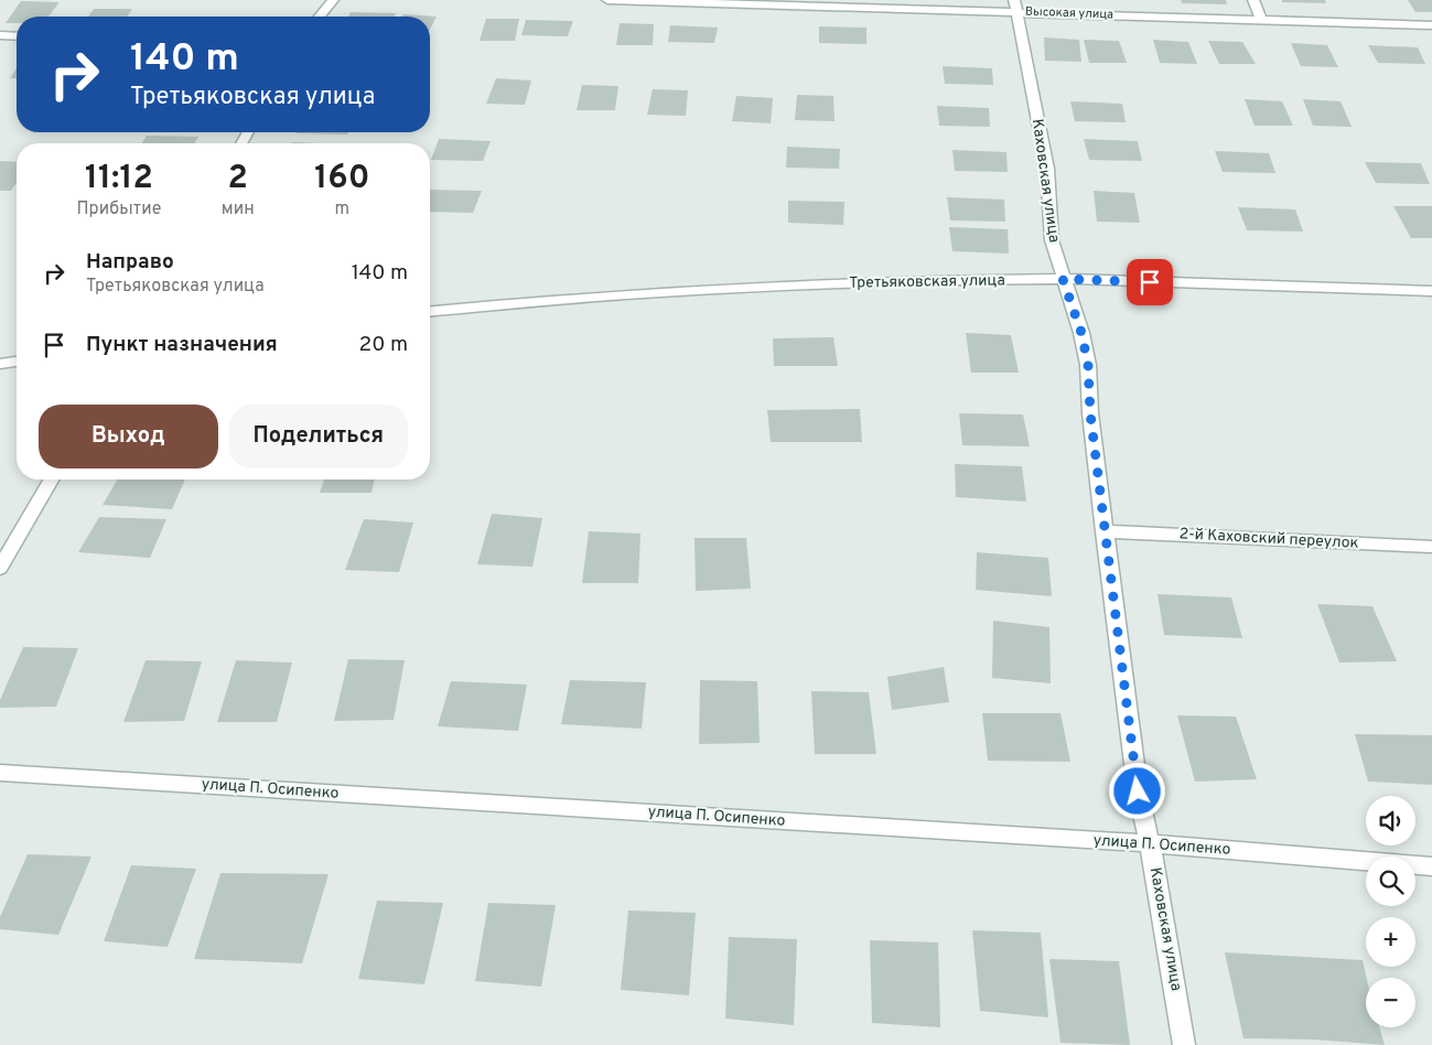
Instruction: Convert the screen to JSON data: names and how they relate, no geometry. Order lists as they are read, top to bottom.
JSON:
{
  "streets": {
    "street": [
      "Высокая улица",
      "Каховская улица",
      "Третьяковская улица",
      "2-й Каховский переулок",
      "улица П. Осипенко"
    ]
  },
  "crossings": [
    ["Высокая улица", "Каховская улица"],
    ["Каховская улица", "Третьяковская улица"],
    ["Каховская улица", "2-й Каховский переулок"],
    ["Каховская улица", "улица П. Осипенко"]
  ],
  "page": {
    "turn": ["140 m", "Третьяковская улица"],
    "eta": [
      "11:12",
      "Прибытие",
      "2",
      "мин",
      "160",
      "m"
    ],
    "list": [
      {
        "name": "Направо",
        "note": "Третьяковская улица",
        "value": "140 m"
      },
      {
        "name": "Пункт назначения",
        "value": "20 m"
      }
    ],
    "buttons": ["Выход", "Поделиться"],
    "map_buttons": ["+", "−"]
  }
}
